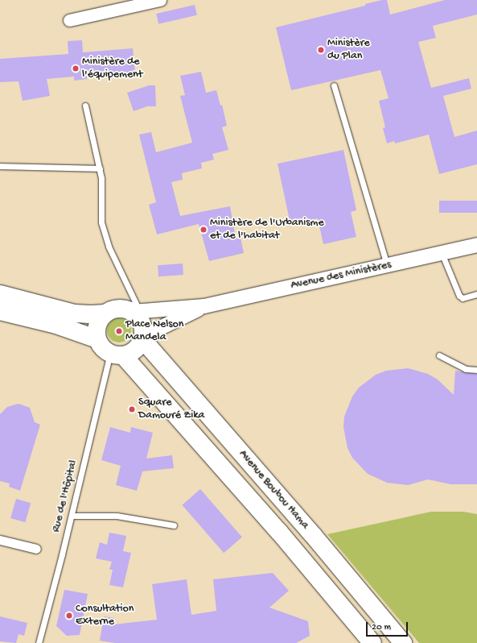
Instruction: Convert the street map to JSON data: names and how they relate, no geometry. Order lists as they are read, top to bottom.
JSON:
{
  "streets": {
    "main road": ["Avenue Boubou Hama"],
    "street": ["Avenue des Ministères"],
    "lane": ["Rue de l'Hôpital"]
  },
  "crossings": [
    ["Avenue des Ministères", "Avenue Boubou Hama"],
    ["Avenue des Ministères", "Rue de l'Hôpital"],
    ["Avenue Boubou Hama", "Rue de l'Hôpital"]
  ],
  "places": [
    "Ministère du Plan",
    "Ministère de l'équipement",
    "Ministère de l'Urbanisme et de l'habitat",
    "Place Nelson Mandela",
    "Square Damouré Zika",
    "Consultation Externe"
  ],
  "scale_bar": "20 m"
}
